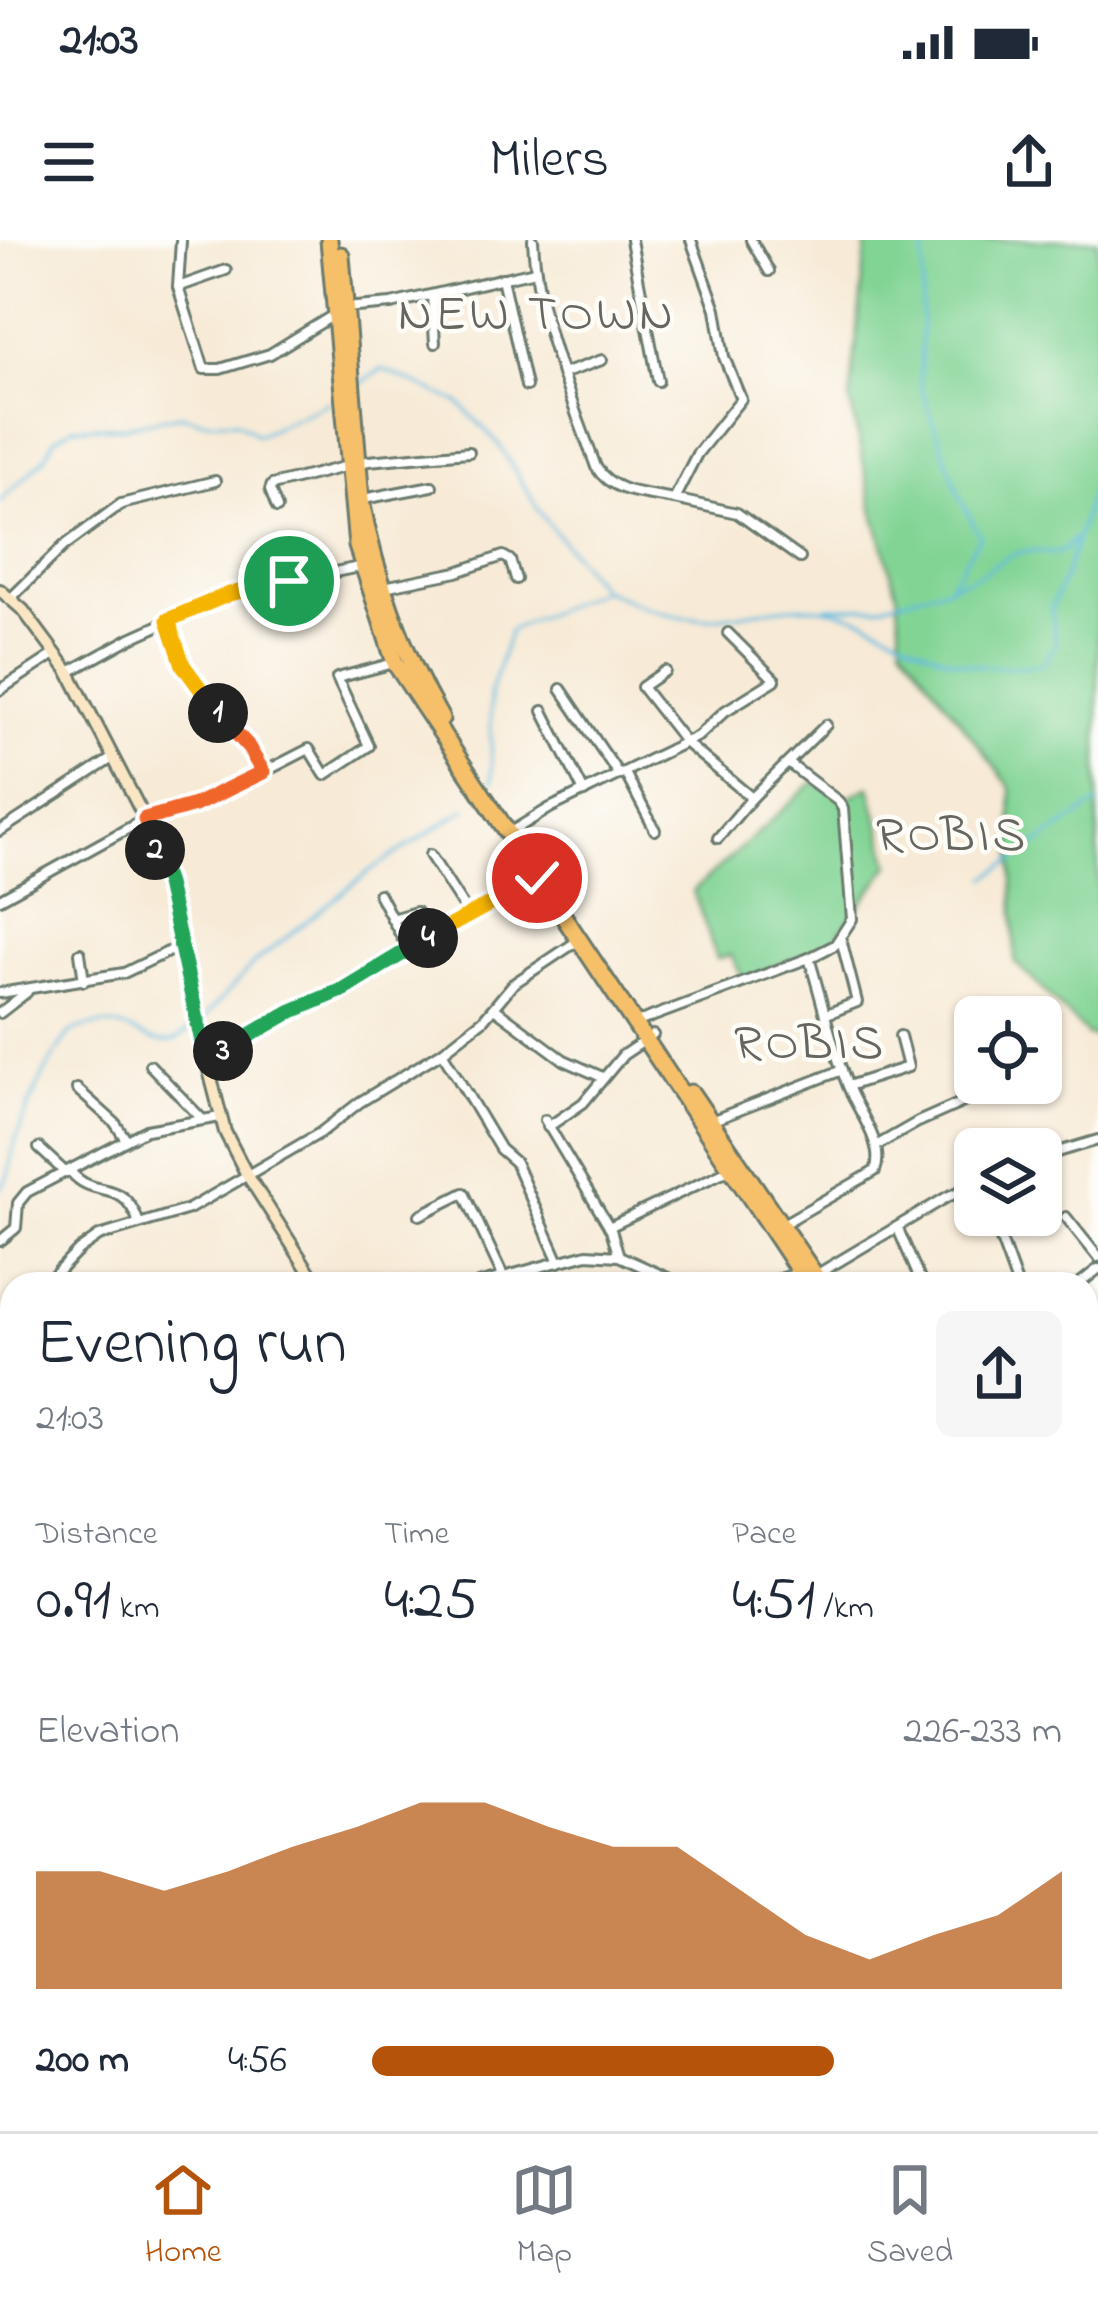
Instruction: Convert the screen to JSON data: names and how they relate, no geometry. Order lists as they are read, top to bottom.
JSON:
{
  "districts": ["NEW TOWN", "ROBIS", "ROBIS"],
  "page": {
    "status": "21:03",
    "header": "Milers",
    "pins": [
      "1",
      "2",
      "4",
      "3"
    ],
    "heading": ["Evening run", "21:03"],
    "stats": [
      ["Distance", "0.91 km"],
      ["Time", "4:25"],
      ["Pace", "4:51 /km"]
    ],
    "chart": ["Elevation", "226–233 m"],
    "list": [
      {
        "name": "200 m",
        "note": "4:56"
      }
    ],
    "tabs": ["Home", "Map", "Saved"]
  }
}
